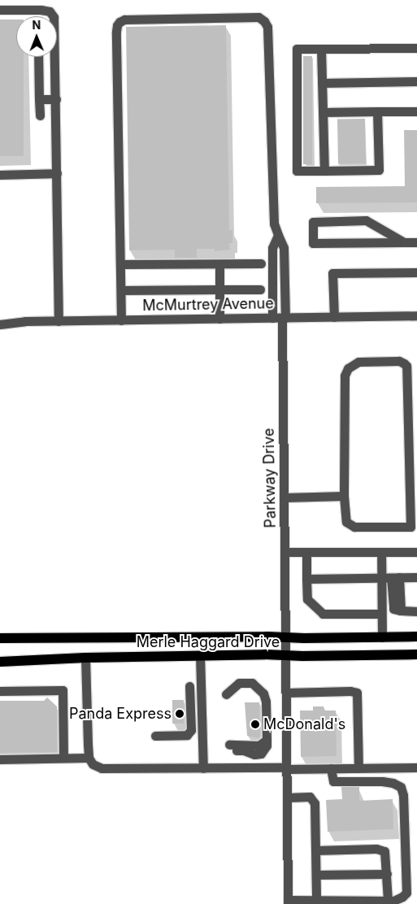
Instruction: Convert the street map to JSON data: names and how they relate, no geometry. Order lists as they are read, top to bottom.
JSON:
{
  "streets": {
    "main road": ["Merle Haggard Drive"],
    "street": ["McMurtrey Avenue", "Parkway Drive"]
  },
  "crossings": [
    ["McMurtrey Avenue", "Parkway Drive"],
    ["Parkway Drive", "Merle Haggard Drive"]
  ],
  "places": ["Panda Express", "McDonald's"],
  "north": "top"
}
